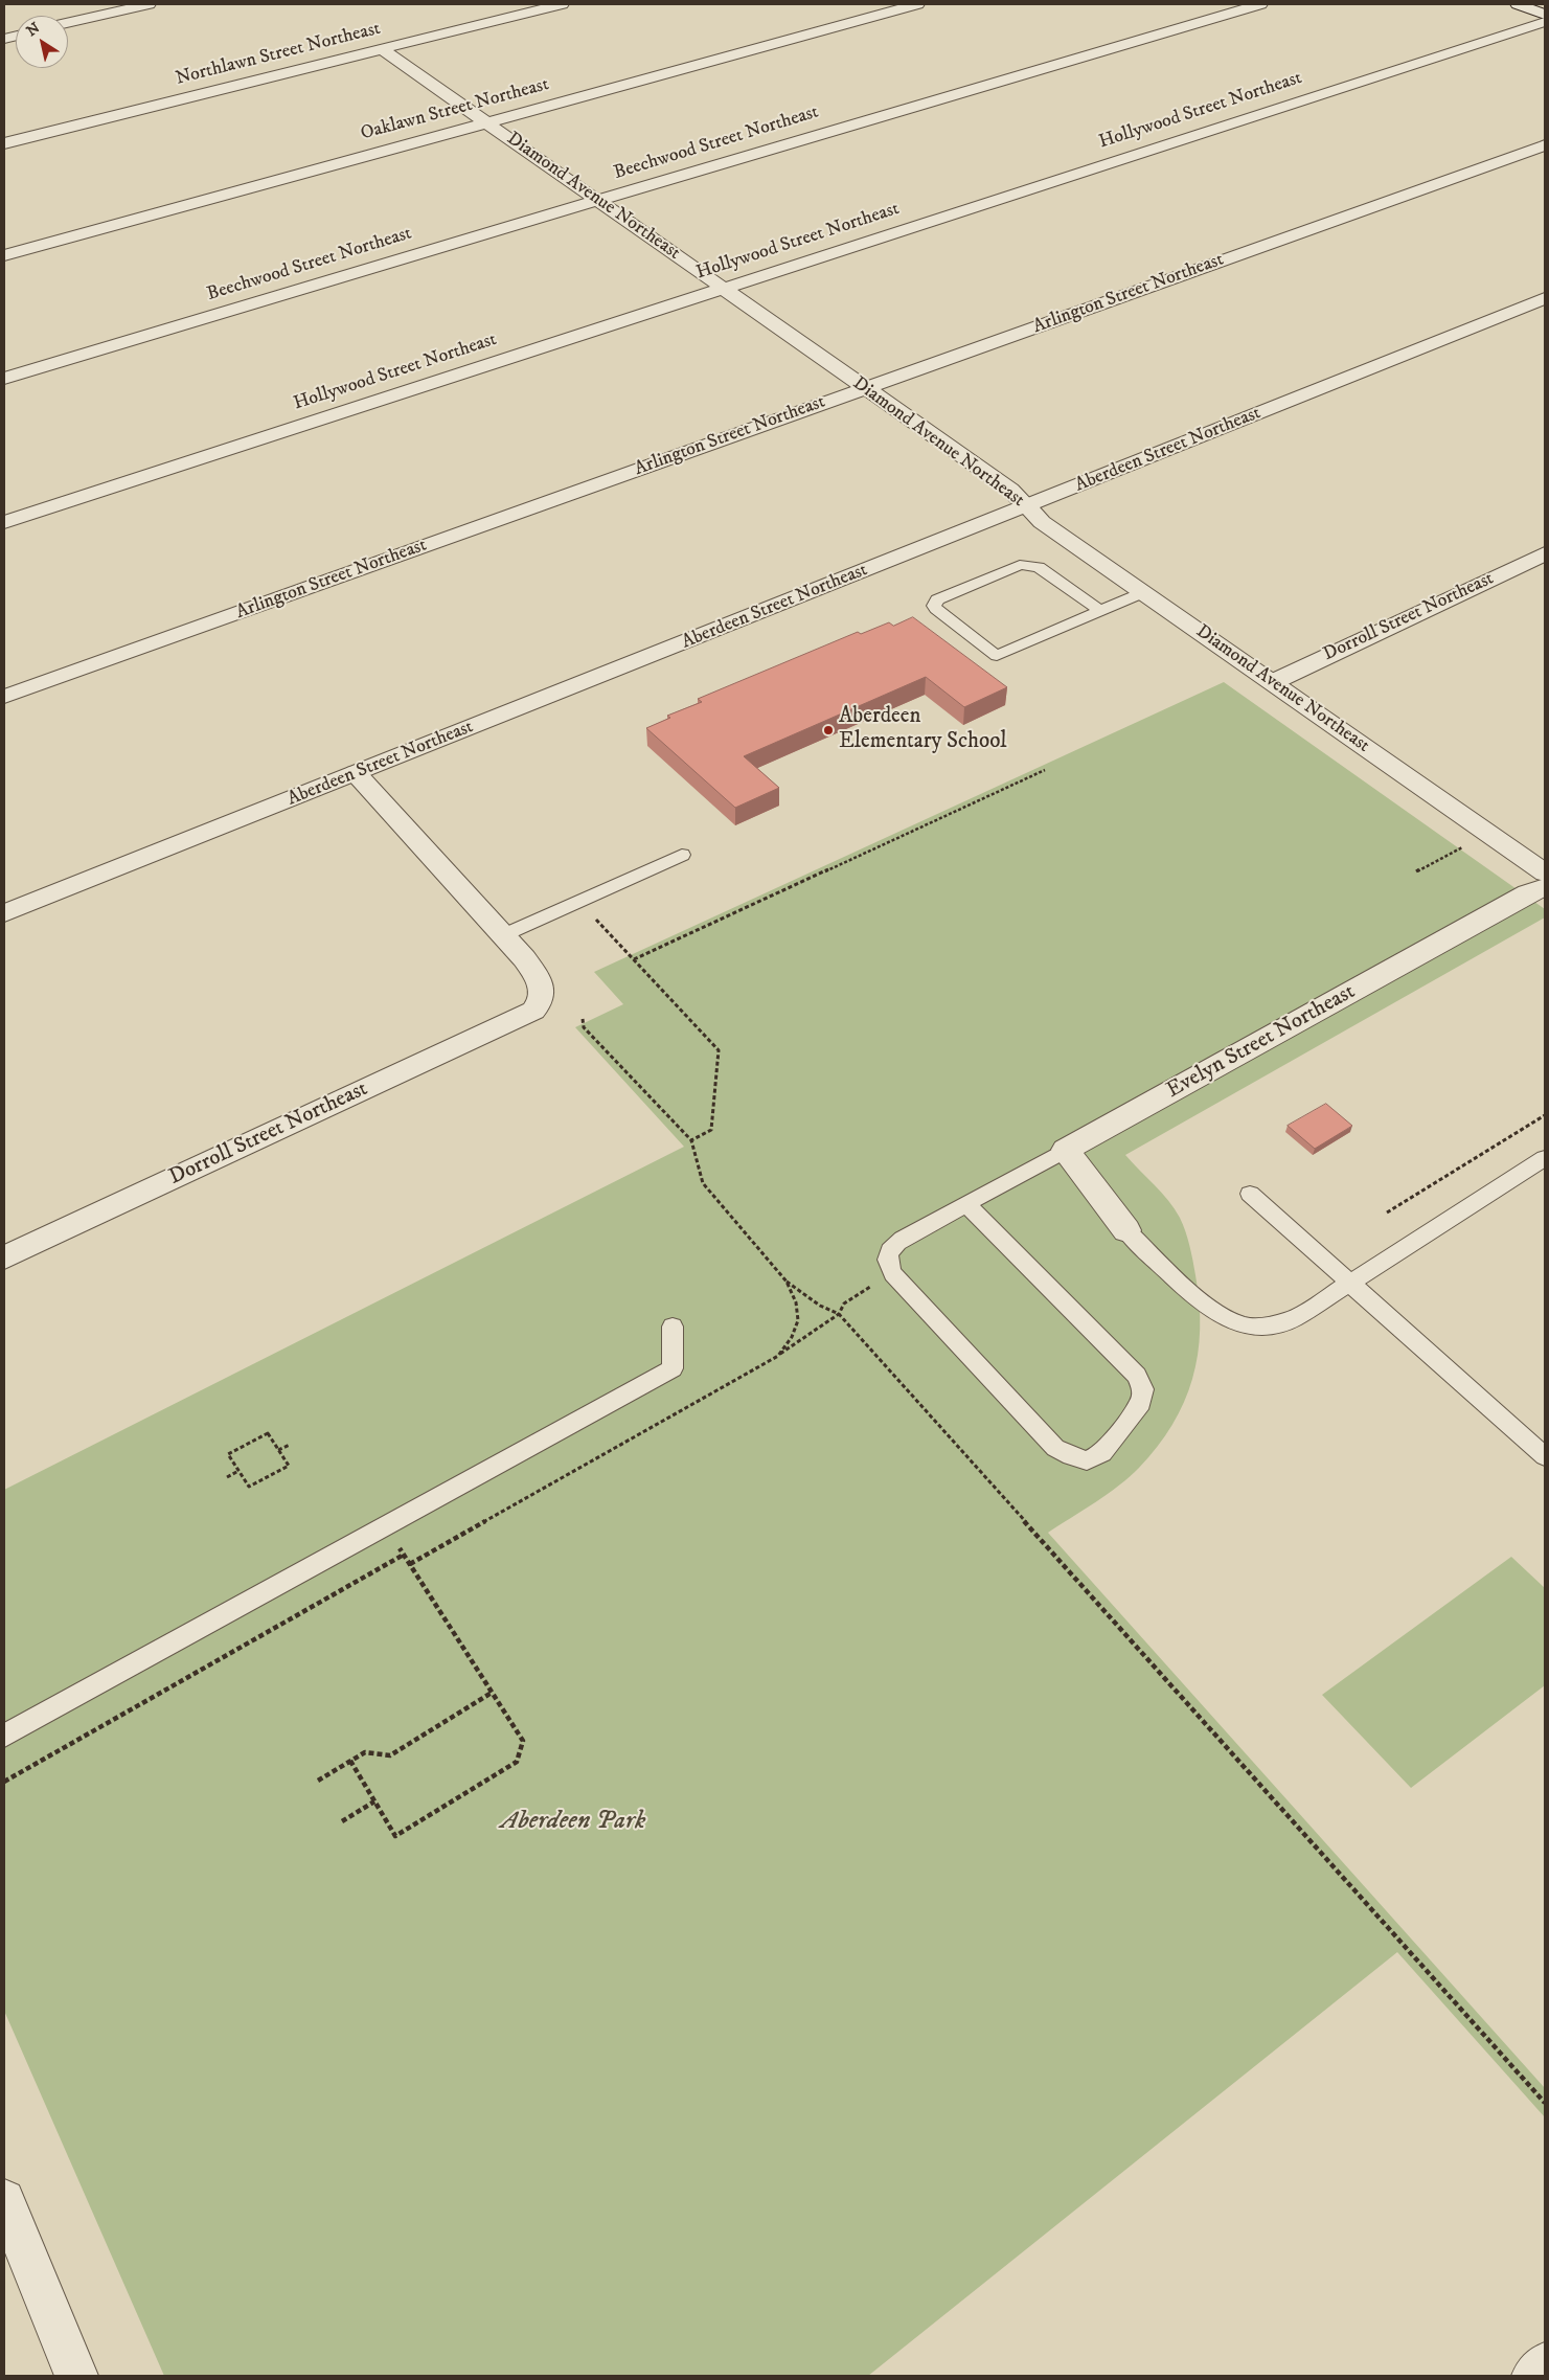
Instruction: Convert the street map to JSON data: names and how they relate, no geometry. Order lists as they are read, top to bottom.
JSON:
{
  "streets": {
    "street": [
      "Northlawn Street Northeast",
      "Oaklawn Street Northeast",
      "Hollywood Street Northeast",
      "Beechwood Street Northeast",
      "Diamond Avenue Northeast",
      "Arlington Street Northeast",
      "Aberdeen Street Northeast",
      "Dorroll Street Northeast",
      "Evelyn Street Northeast"
    ]
  },
  "crossings": [
    ["Northlawn Street Northeast", "Diamond Avenue Northeast"],
    ["Oaklawn Street Northeast", "Diamond Avenue Northeast"],
    ["Hollywood Street Northeast", "Diamond Avenue Northeast"],
    ["Beechwood Street Northeast", "Diamond Avenue Northeast"],
    ["Diamond Avenue Northeast", "Arlington Street Northeast"],
    ["Diamond Avenue Northeast", "Aberdeen Street Northeast"],
    ["Diamond Avenue Northeast", "Dorroll Street Northeast"]
  ],
  "parks": ["Aberdeen Park"],
  "places": ["Aberdeen Elementary School"],
  "north": "top left"
}
